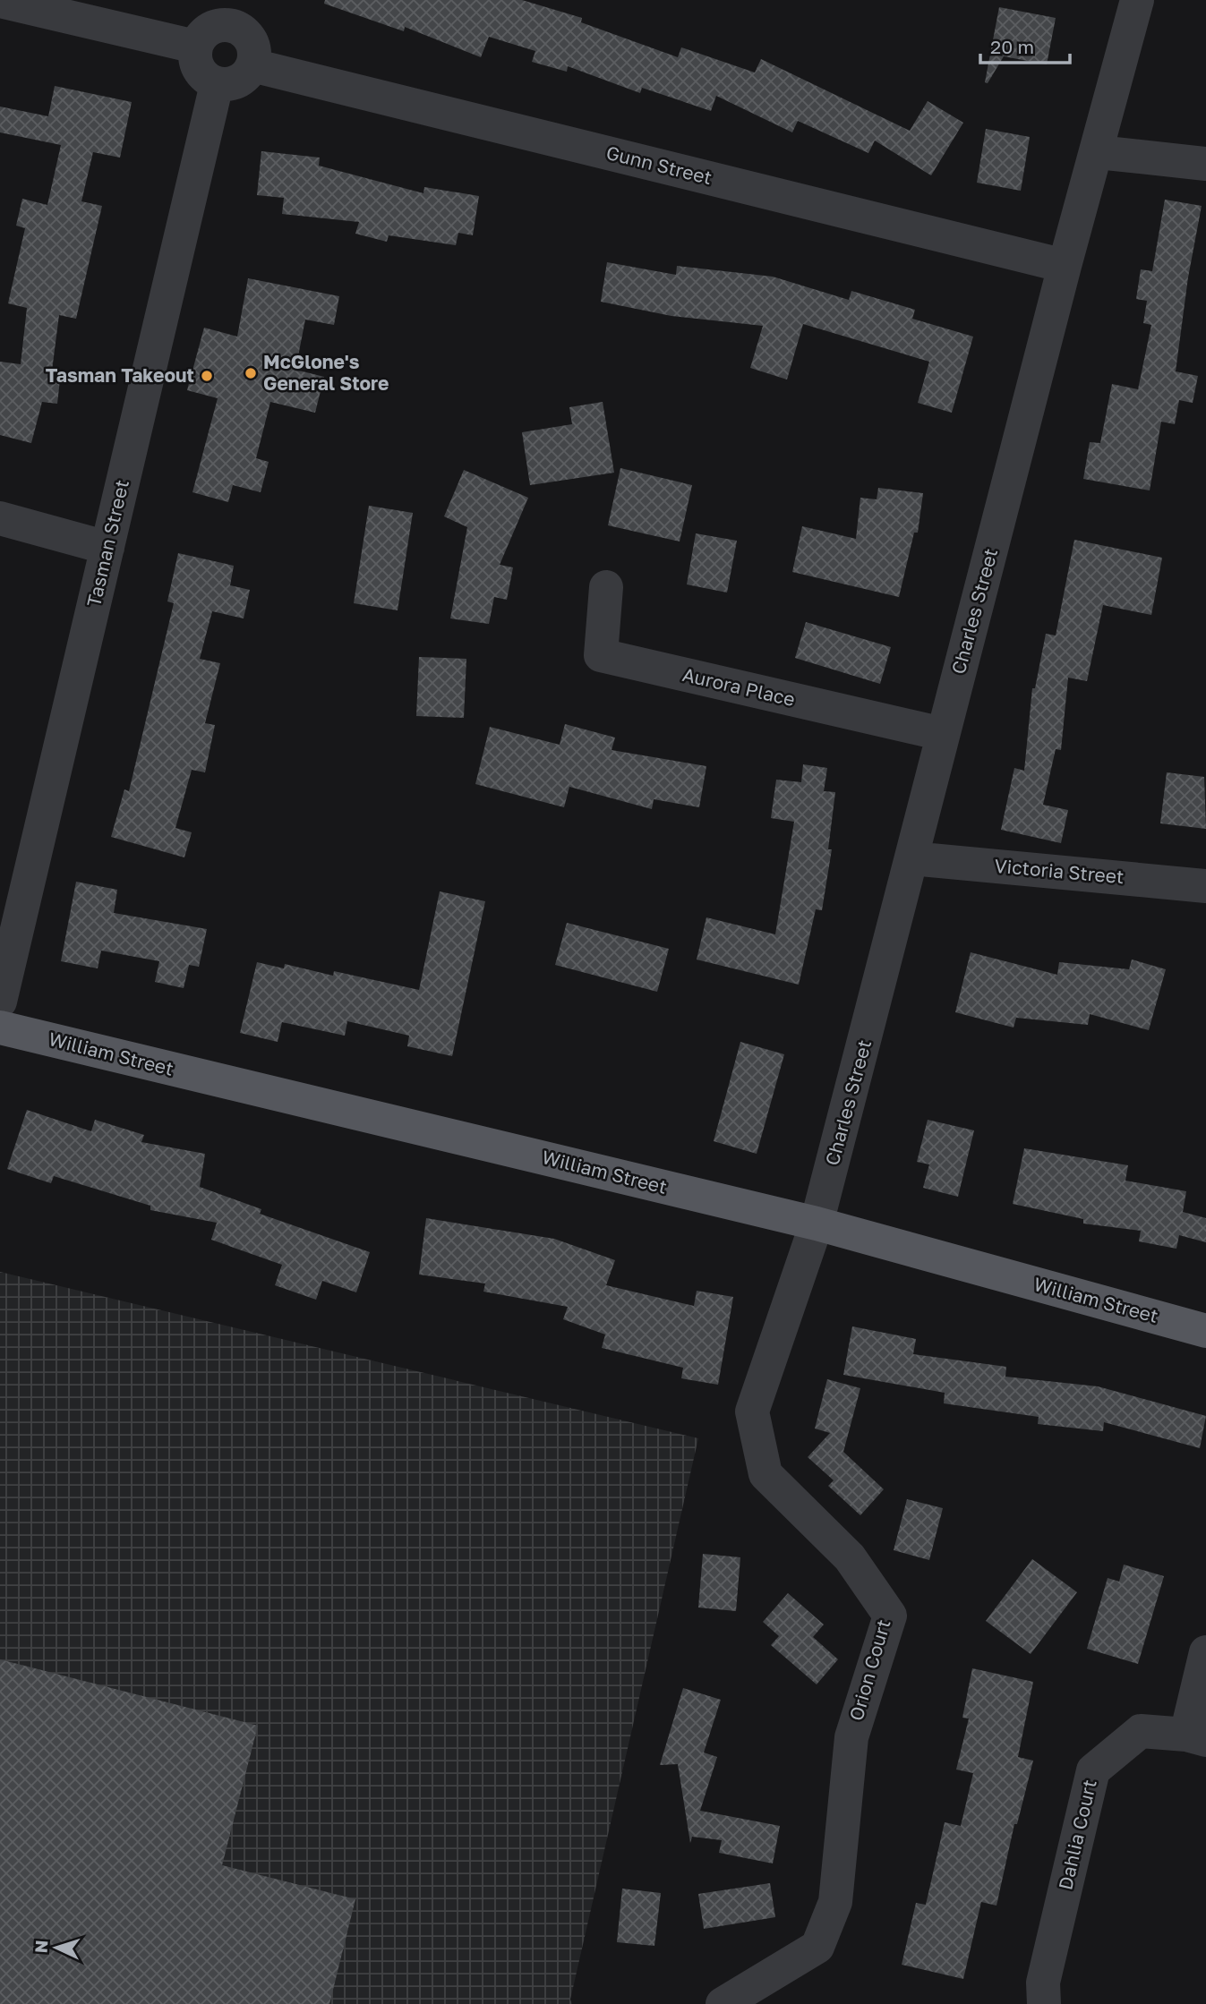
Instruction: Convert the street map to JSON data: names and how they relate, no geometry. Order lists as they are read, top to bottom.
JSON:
{
  "streets": {
    "main road": ["William Street"],
    "street": [
      "Gunn Street",
      "Tasman Street",
      "Charles Street",
      "Aurora Place",
      "Victoria Street",
      "Orion Court",
      "Dahlia Court"
    ]
  },
  "crossings": [
    ["Gunn Street", "Tasman Street"],
    ["Gunn Street", "Charles Street"],
    ["Charles Street", "Aurora Place"],
    ["Charles Street", "Victoria Street"],
    ["Charles Street", "William Street"],
    ["Charles Street", "Orion Court"],
    ["William Street", "Orion Court"]
  ],
  "places": ["McGlone's General Store", "Tasman Takeout"],
  "scale_bar": "20 m",
  "north": "left"
}
